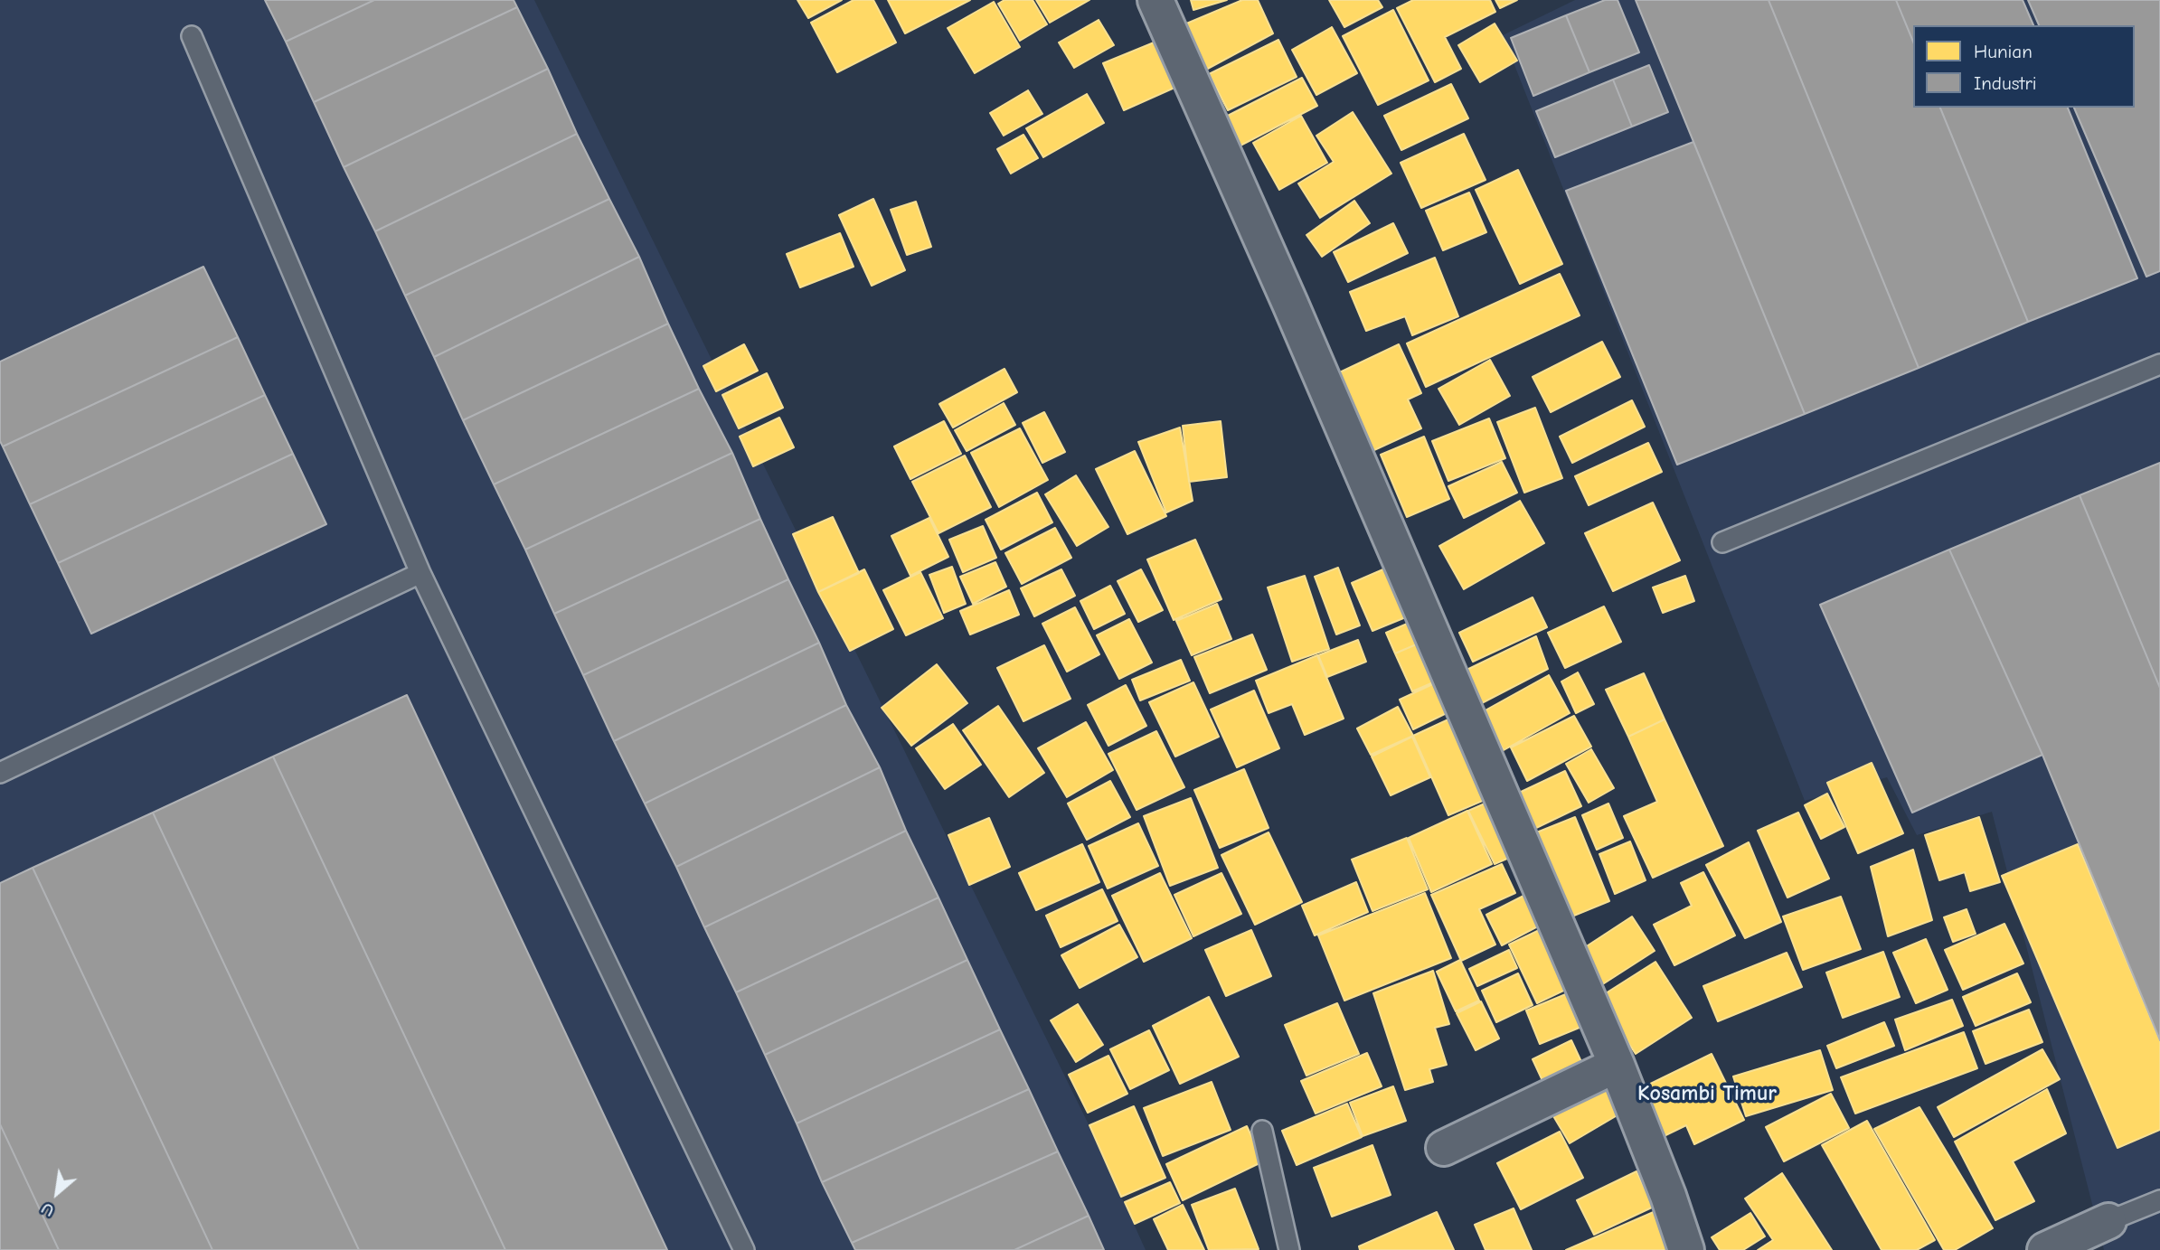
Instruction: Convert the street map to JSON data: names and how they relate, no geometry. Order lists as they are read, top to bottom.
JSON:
{
  "districts": ["Kosambi Timur"],
  "legend": ["Hunian", "Industri"],
  "north": "bottom left"
}
